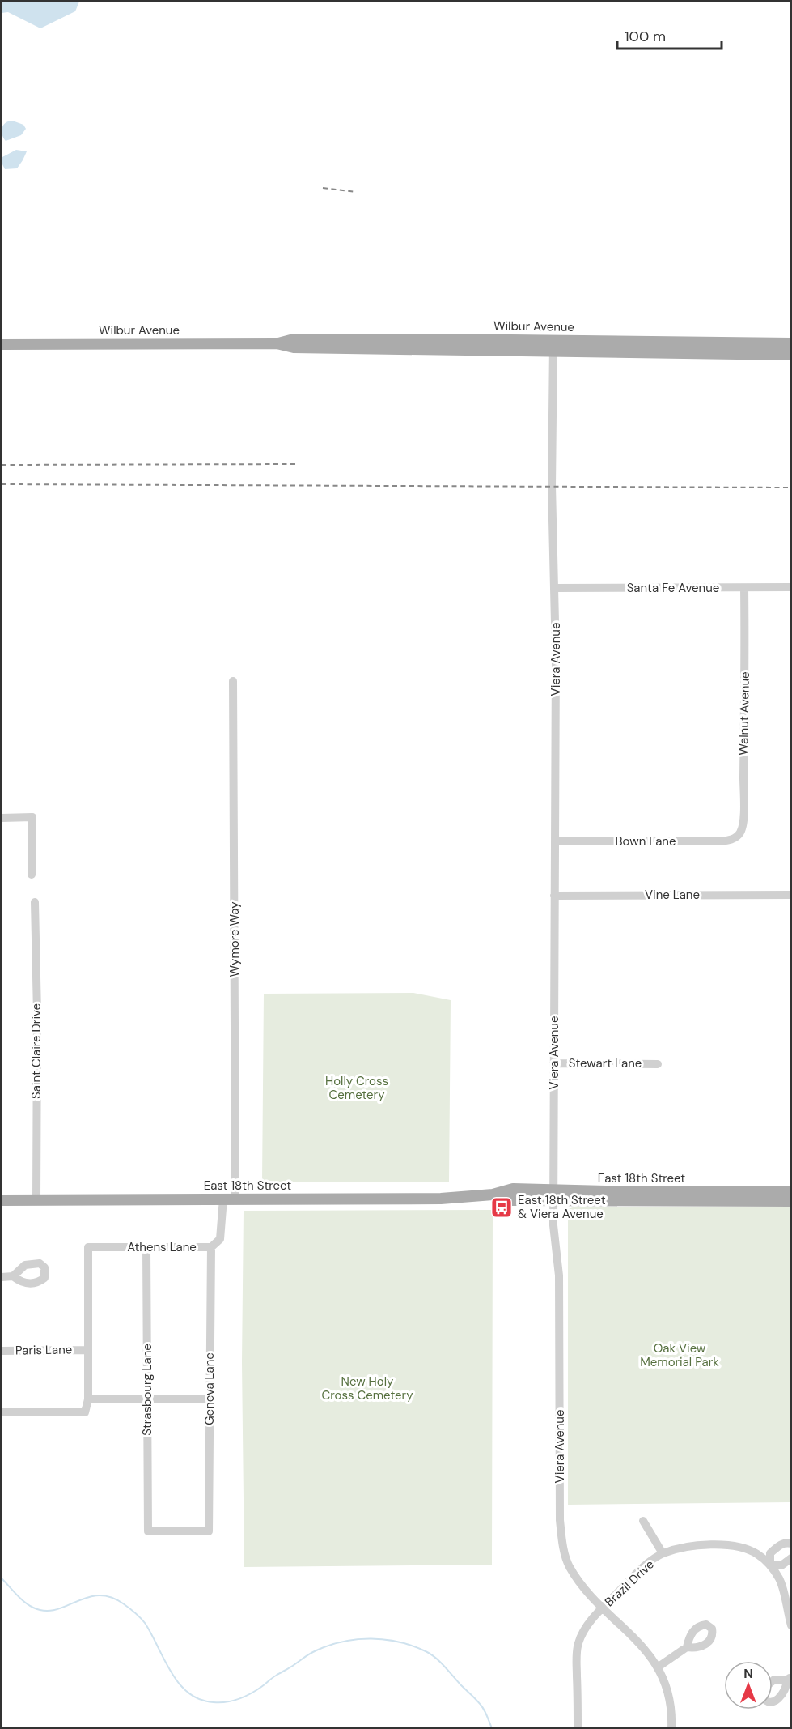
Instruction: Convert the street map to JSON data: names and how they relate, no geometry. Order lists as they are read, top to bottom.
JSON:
{
  "streets": {
    "main road": ["Wilbur Avenue", "East 18th Street"],
    "street": [
      "Santa Fe Avenue",
      "Viera Avenue",
      "Walnut Avenue",
      "Bown Lane",
      "Vine Lane",
      "Wymore Way",
      "Saint Claire Drive",
      "Stewart Lane",
      "Athens Lane",
      "Paris Lane",
      "Geneva Lane",
      "Strasbourg Lane",
      "Brazil Drive"
    ]
  },
  "crossings": [
    ["Wilbur Avenue", "Viera Avenue"],
    ["Santa Fe Avenue", "Viera Avenue"],
    ["Santa Fe Avenue", "Walnut Avenue"],
    ["Viera Avenue", "Bown Lane"],
    ["Viera Avenue", "Vine Lane"],
    ["Viera Avenue", "Stewart Lane"],
    ["Viera Avenue", "East 18th Street"],
    ["Viera Avenue", "Brazil Drive"],
    ["Walnut Avenue", "Bown Lane"],
    ["Wymore Way", "East 18th Street"],
    ["Saint Claire Drive", "East 18th Street"],
    ["East 18th Street", "Athens Lane"],
    ["Athens Lane", "Paris Lane"],
    ["Athens Lane", "Geneva Lane"],
    ["Athens Lane", "Strasbourg Lane"],
    ["Geneva Lane", "Strasbourg Lane"]
  ],
  "parks": ["Holly Cross Cemetery", "Oak View Memorial Park", "New Holy Cross Cemetery"],
  "places": {
    "bus stop": ["East 18th Street & Viera Avenue"]
  },
  "scale_bar": "100 m",
  "north": "top"
}
